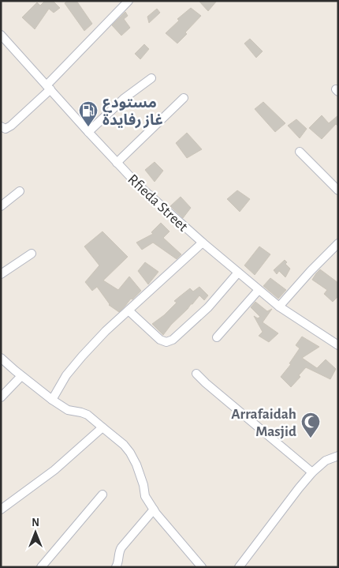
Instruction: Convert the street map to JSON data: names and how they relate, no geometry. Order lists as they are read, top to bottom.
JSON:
{
  "streets": {
    "street": ["Rfieda Street"]
  },
  "places": {
    "fuel station": ["مستودع غاز رفايدة"],
    "mosque": ["Arrafaidah Masjid"]
  },
  "north": "top"
}
